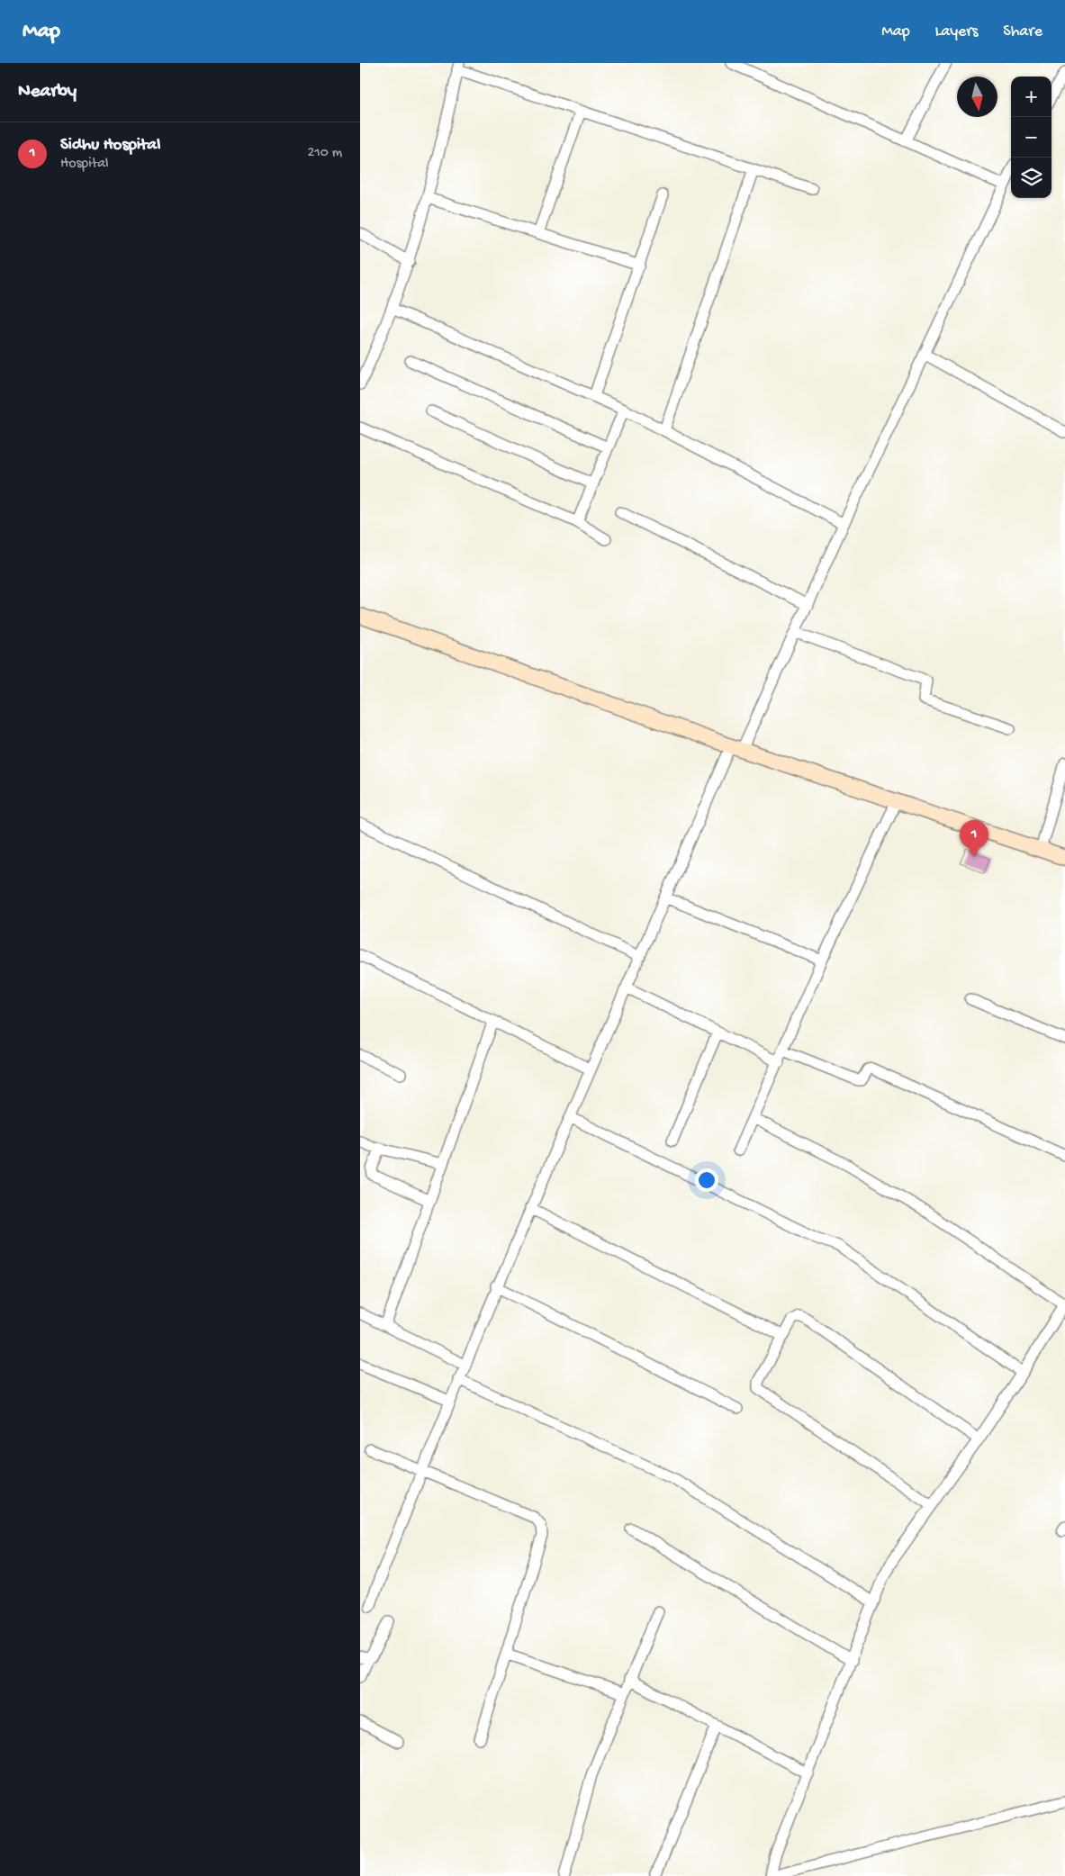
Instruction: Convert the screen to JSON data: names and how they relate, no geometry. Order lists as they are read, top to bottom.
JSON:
{
  "north": "bottom",
  "page": {
    "header": "Map",
    "nav": ["Map", "Layers", "Share"],
    "heading": "Nearby",
    "map_buttons": ["+", "−"],
    "list": [
      {
        "mark": "1",
        "name": "Sidhu Hospital",
        "note": "Hospital",
        "value": "210 m"
      }
    ],
    "pins": "1"
  }
}
